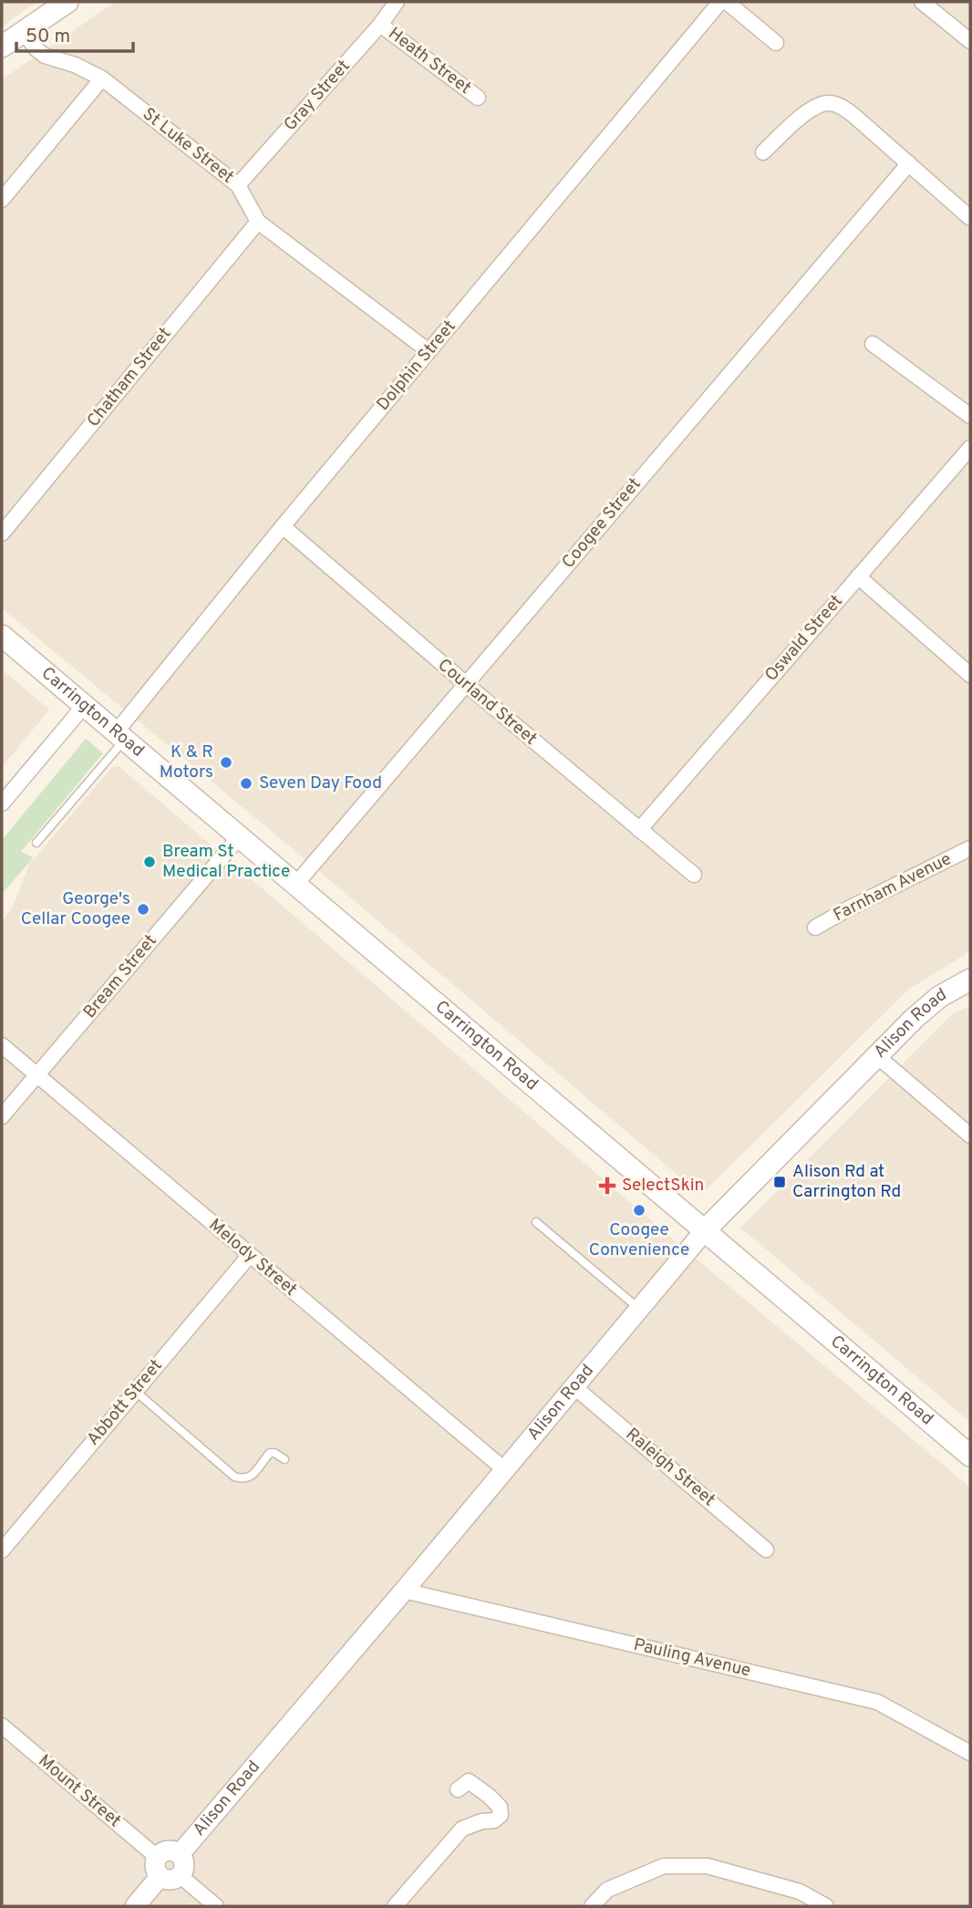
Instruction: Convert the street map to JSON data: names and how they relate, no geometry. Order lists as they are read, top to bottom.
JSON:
{
  "streets": {
    "main road": ["Carrington Road", "Alison Road"],
    "street": [
      "Heath Street",
      "Gray Street",
      "St Luke Street",
      "Dolphin Street",
      "Chatham Street",
      "Coogee Street",
      "Oswald Street",
      "Courland Street",
      "Farnham Avenue",
      "Bream Street",
      "Melody Street",
      "Abbott Street",
      "Raleigh Street",
      "Pauling Avenue",
      "Mount Street"
    ]
  },
  "crossings": [
    ["Heath Street", "Gray Street"],
    ["Gray Street", "St Luke Street"],
    ["St Luke Street", "Dolphin Street"],
    ["St Luke Street", "Chatham Street"],
    ["Dolphin Street", "Courland Street"],
    ["Dolphin Street", "Carrington Road"],
    ["Coogee Street", "Courland Street"],
    ["Coogee Street", "Carrington Road"],
    ["Oswald Street", "Courland Street"],
    ["Carrington Road", "Bream Street"],
    ["Carrington Road", "Alison Road"],
    ["Bream Street", "Melody Street"],
    ["Alison Road", "Melody Street"],
    ["Alison Road", "Raleigh Street"],
    ["Alison Road", "Pauling Avenue"],
    ["Alison Road", "Mount Street"],
    ["Melody Street", "Abbott Street"]
  ],
  "places": {
    "other": [
      "K & R Motors",
      "Seven Day Food",
      "Bream St Medical Practice",
      "George's Cellar Coogee",
      "Coogee Convenience"
    ],
    "transit": ["Alison Rd at Carrington Rd"],
    "health": ["SelectSkin"]
  },
  "scale_bar": "50 m"
}
